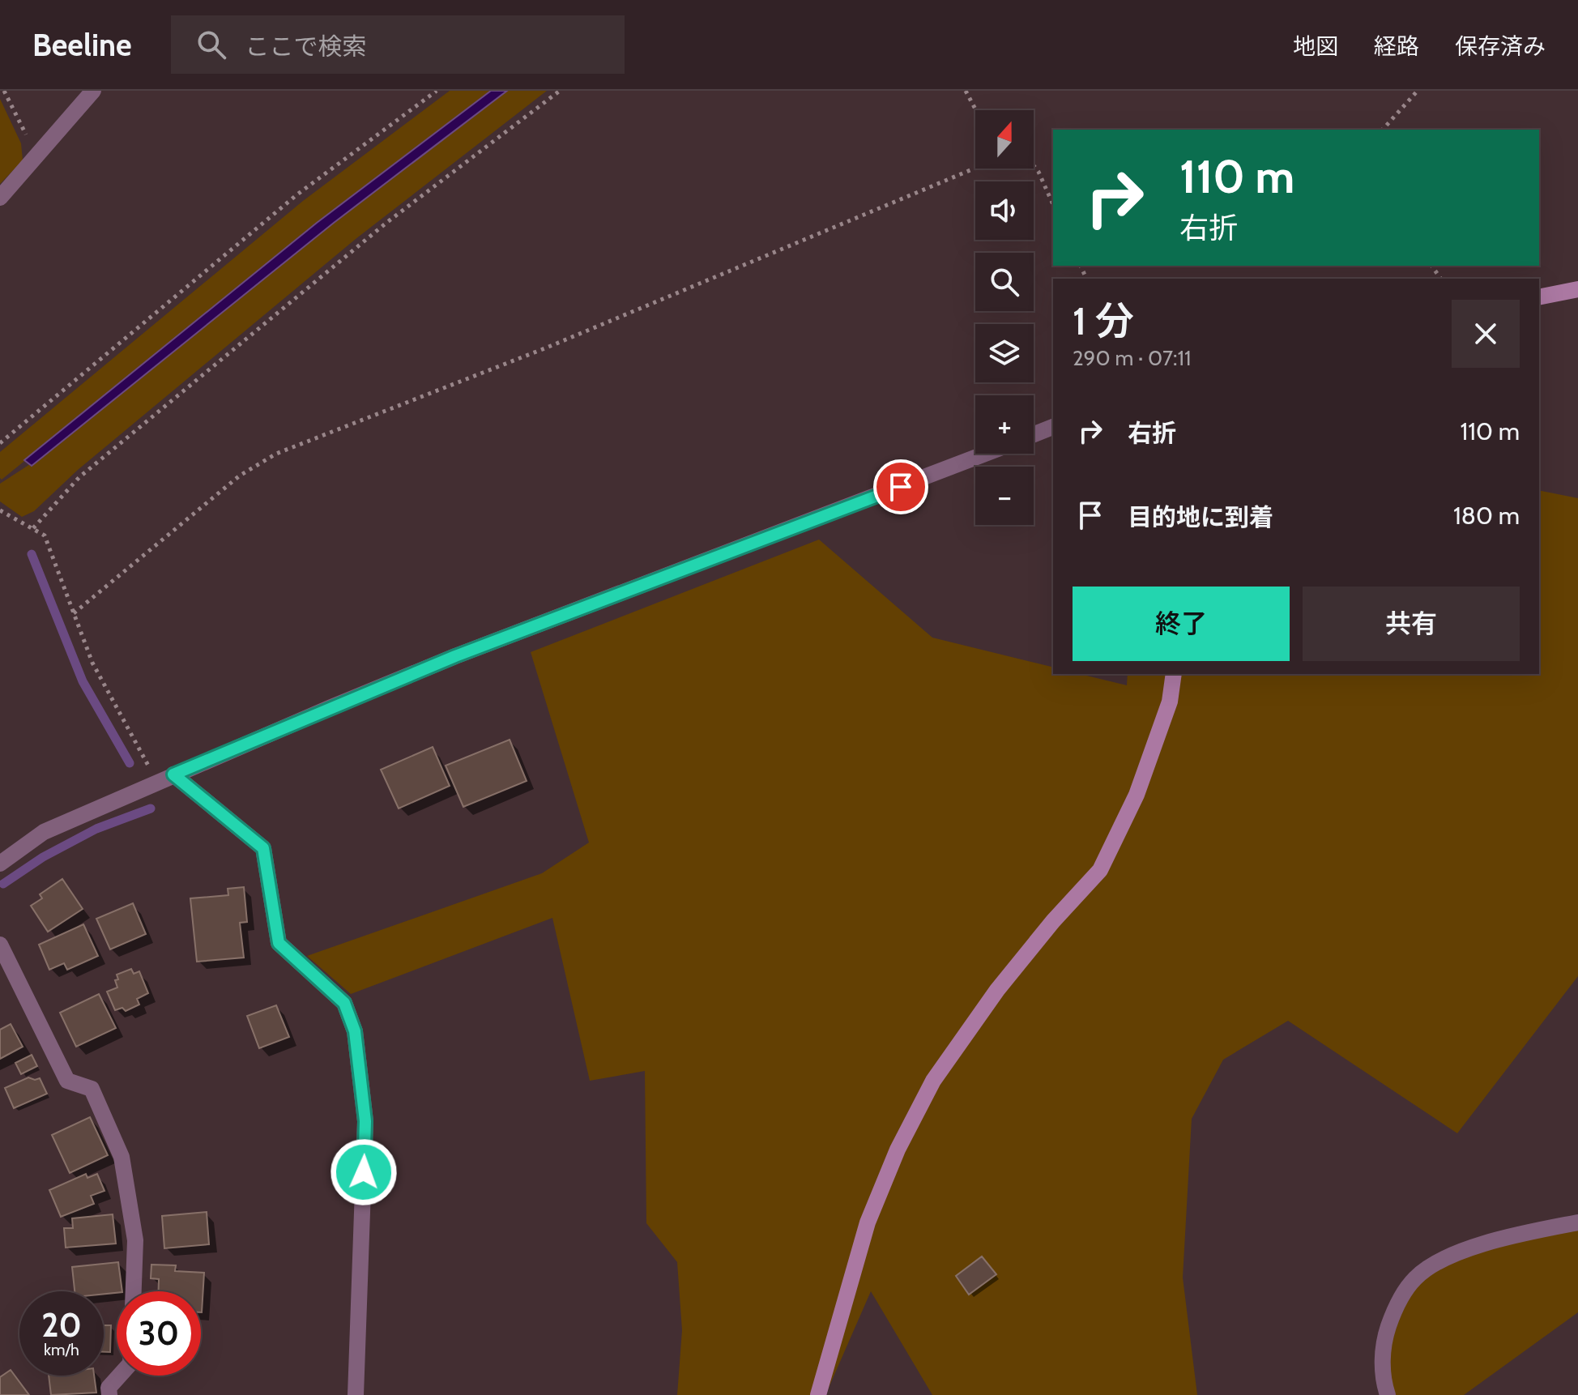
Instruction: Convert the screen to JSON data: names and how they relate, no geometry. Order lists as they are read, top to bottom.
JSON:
{
  "north": "top",
  "page": {
    "header": "Beeline",
    "search": "ここで検索",
    "nav": ["地図", "経路", "保存済み"],
    "map_buttons": ["+", "−"],
    "turn": ["110 m", "右折"],
    "heading": ["1 分", "290 m · 07:11"],
    "list": [
      {
        "name": "右折",
        "value": "110 m"
      },
      {
        "name": "目的地に到着",
        "value": "180 m"
      }
    ],
    "buttons": ["終了", "共有"],
    "speed": "20 km/h",
    "limit": "30"
  }
}
